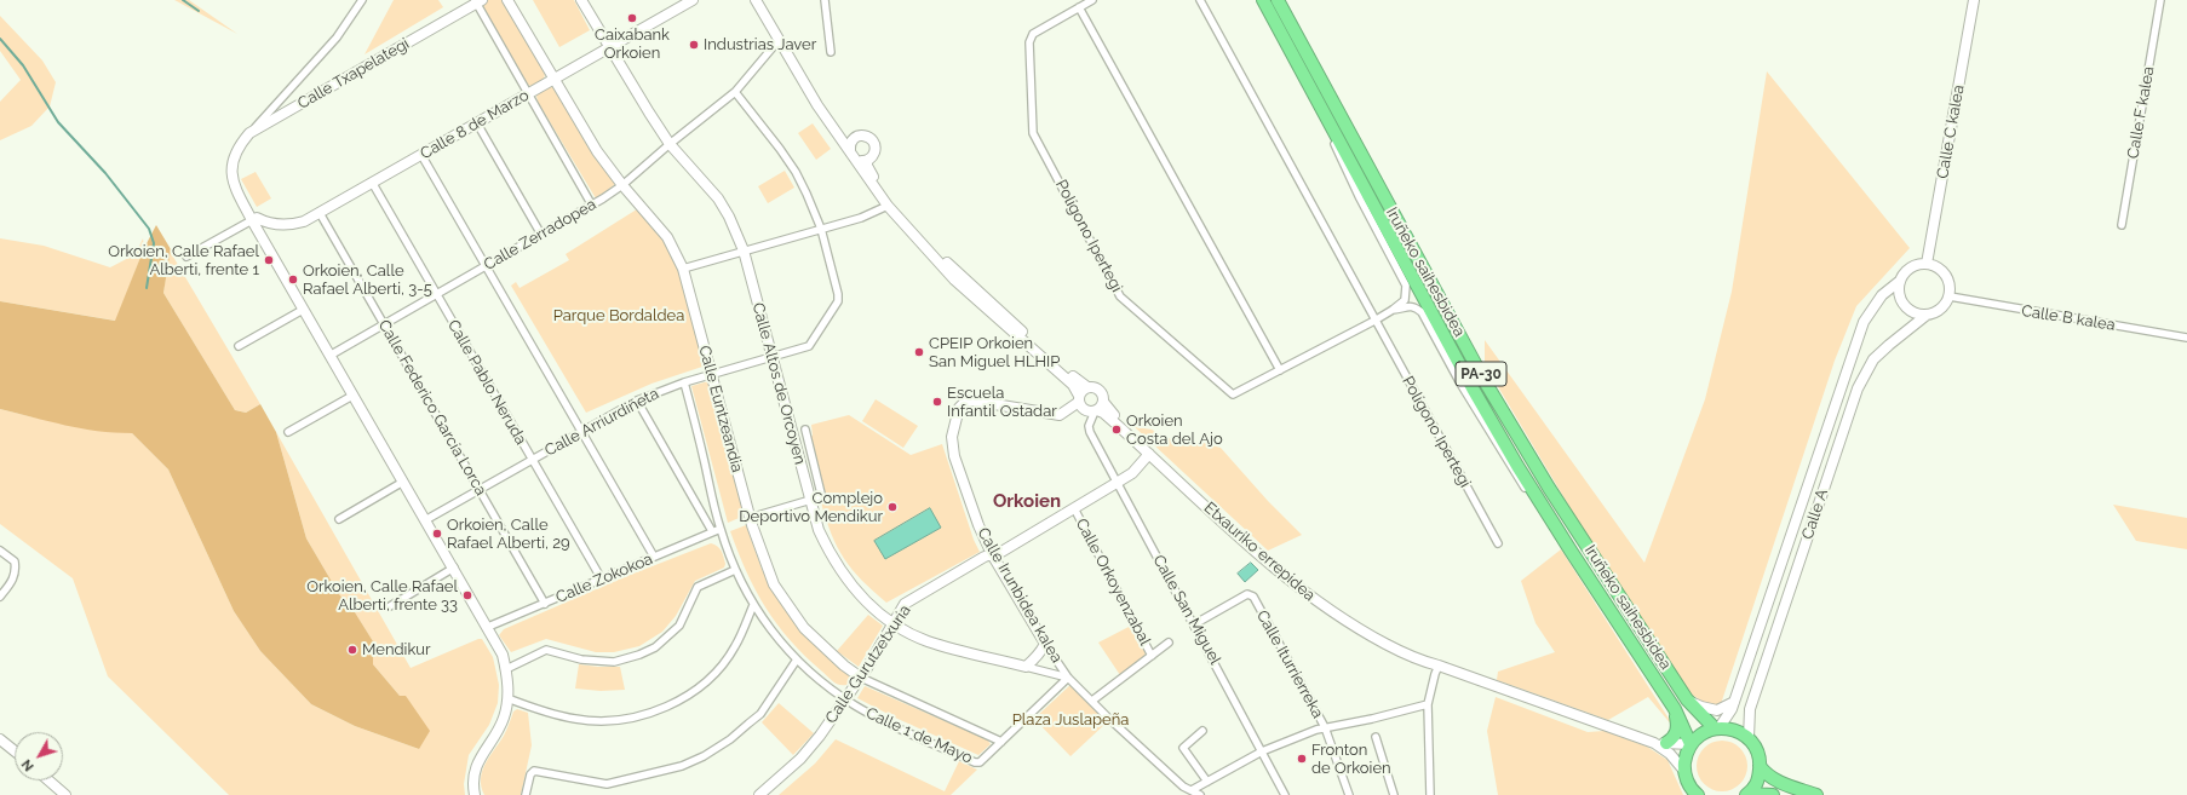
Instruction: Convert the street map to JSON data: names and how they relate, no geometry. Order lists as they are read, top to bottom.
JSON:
{
  "streets": {
    "highway": ["Iruñeko saihesbidea", "PA-30"],
    "street": [
      "Calle Txapelategi",
      "Calle F kalea",
      "Calle 8 de Marzo",
      "Calle C kalea",
      "Calle Zerradopea",
      "Polígono Ipertegi",
      "Calle B kalea",
      "Calle Pablo Neruda",
      "Calle Altos de Orcoyen",
      "Calle Federico García Lorca",
      "Calle Euntzeandia",
      "Calle Arriurdiñeta",
      "Calle A",
      "Etxauriko errepidea",
      "Calle Zokokoa",
      "Calle Orkoyenzabal",
      "Calle Irunbidea kalea",
      "Calle San Miguel",
      "Calle Gurutzetxuria",
      "Calle Iturrierreka",
      "Calle 1 de Mayo"
    ]
  },
  "crossings": [
    ["Calle Txapelategi", "Calle 8 de Marzo"],
    ["Calle 8 de Marzo", "Calle Pablo Neruda"],
    ["Calle 8 de Marzo", "Calle Altos de Orcoyen"],
    ["Calle 8 de Marzo", "Calle Federico García Lorca"],
    ["Calle 8 de Marzo", "Calle Euntzeandia"],
    ["Calle C kalea", "Calle B kalea"],
    ["Calle C kalea", "Calle A"],
    ["Calle Zerradopea", "Calle Pablo Neruda"],
    ["Calle Zerradopea", "Calle Altos de Orcoyen"],
    ["Calle Zerradopea", "Calle Federico García Lorca"],
    ["Calle Zerradopea", "Calle Euntzeandia"],
    ["Calle Zerradopea", "Calle Arriurdiñeta"],
    ["Polígono Ipertegi", "Iruñeko saihesbidea"],
    ["Iruñeko saihesbidea", "Calle A"],
    ["Iruñeko saihesbidea", "Etxauriko errepidea"],
    ["Calle B kalea", "Calle A"],
    ["Calle Pablo Neruda", "Calle Arriurdiñeta"],
    ["Calle Pablo Neruda", "Calle Zokokoa"],
    ["Calle Altos de Orcoyen", "Calle Arriurdiñeta"],
    ["Calle Altos de Orcoyen", "Calle Irunbidea kalea"],
    ["Calle Altos de Orcoyen", "Calle Gurutzetxuria"],
    ["Calle Altos de Orcoyen", "Calle 1 de Mayo"],
    ["Calle Federico García Lorca", "Calle Arriurdiñeta"],
    ["Calle Federico García Lorca", "Calle Zokokoa"],
    ["Calle Euntzeandia", "Calle Arriurdiñeta"],
    ["Calle Euntzeandia", "Calle Gurutzetxuria"],
    ["Calle Euntzeandia", "Calle 1 de Mayo"],
    ["Calle Arriurdiñeta", "Calle 1 de Mayo"],
    ["Etxauriko errepidea", "Calle Irunbidea kalea"],
    ["Etxauriko errepidea", "Calle San Miguel"],
    ["Etxauriko errepidea", "Calle Gurutzetxuria"],
    ["Calle Zokokoa", "Calle 1 de Mayo"],
    ["Calle Orkoyenzabal", "Calle Gurutzetxuria"],
    ["Calle Irunbidea kalea", "Calle San Miguel"],
    ["Calle Irunbidea kalea", "Calle Gurutzetxuria"],
    ["Calle Irunbidea kalea", "Calle 1 de Mayo"],
    ["Calle San Miguel", "Calle Gurutzetxuria"],
    ["Calle San Miguel", "Calle Iturrierreka"],
    ["Calle Gurutzetxuria", "Calle 1 de Mayo"]
  ],
  "districts": ["Orkoien"],
  "parks": ["Parque Bordaldea", "Plaza Juslapeña"],
  "places": [
    "Caixabank Orkoien",
    "Industrias Javer",
    "Orkoien, Calle Rafael Alberti, frente 1",
    "Orkoien, Calle Rafael Alberti, 3-5",
    "CPEIP Orkoien San Miguel HLHIP",
    "Escuela Infantil Ostadar",
    "Orkoien Costa del Ajo",
    "Complejo Deportivo Mendikur",
    "Orkoien, Calle Rafael Alberti, 29",
    "Orkoien, Calle Rafael Alberti, frente 33",
    "Mendikur",
    "Fronton de Orkoien"
  ],
  "north": "bottom left"
}
